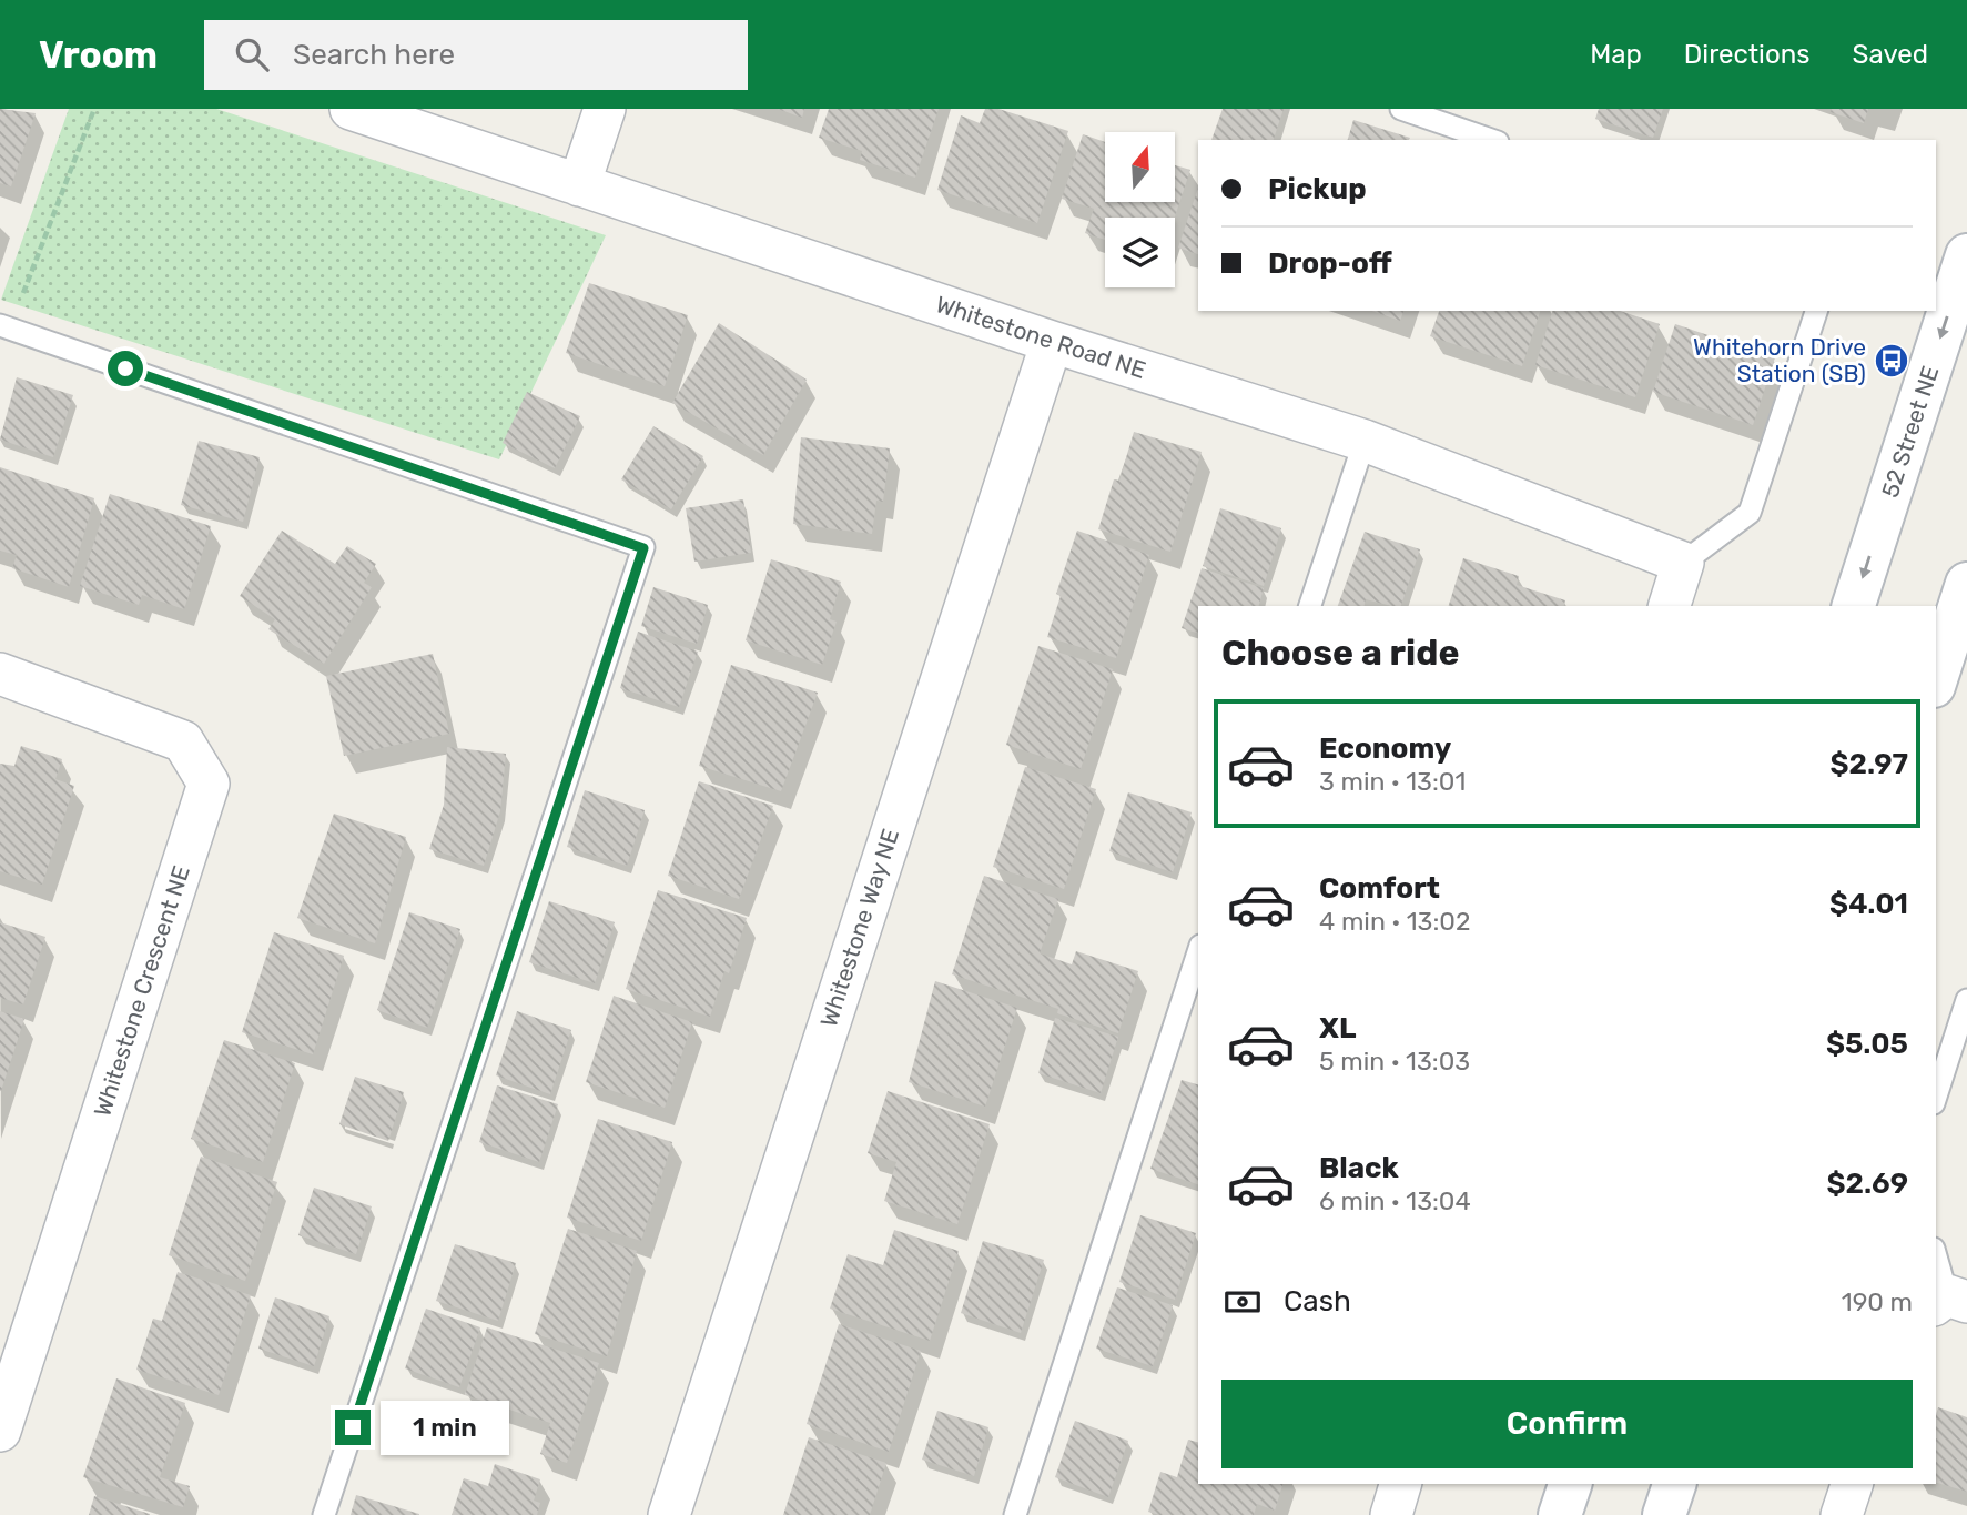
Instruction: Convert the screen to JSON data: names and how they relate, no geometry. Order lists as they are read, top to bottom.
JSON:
{
  "streets": {
    "main road": ["52 Street NE"],
    "street": ["Whitestone Road NE", "Whitestone Way NE", "Whitestone Crescent NE"]
  },
  "crossings": [
    ["Whitestone Road NE", "Whitestone Way NE"]
  ],
  "one_way": ["52 Street NE"],
  "places": {
    "bus stop": ["Whitehorn Drive Station (SB)"]
  },
  "north": "top",
  "page": {
    "header": "Vroom",
    "search": "Search here",
    "nav": ["Map", "Directions", "Saved"],
    "banner": ["Pickup", "Drop-off"],
    "heading": "Choose a ride",
    "list": [
      {
        "name": "Economy",
        "note": "3 min · 13:01",
        "value": "$2.97"
      },
      {
        "name": "Comfort",
        "note": "4 min · 13:02",
        "value": "$4.01"
      },
      {
        "name": "XL",
        "note": "5 min · 13:03",
        "value": "$5.05"
      },
      {
        "name": "Black",
        "note": "6 min · 13:04",
        "value": "$2.69"
      }
    ],
    "pay": ["Cash", "190 m"],
    "buttons": "Confirm",
    "bubble": "1 min"
  }
}
